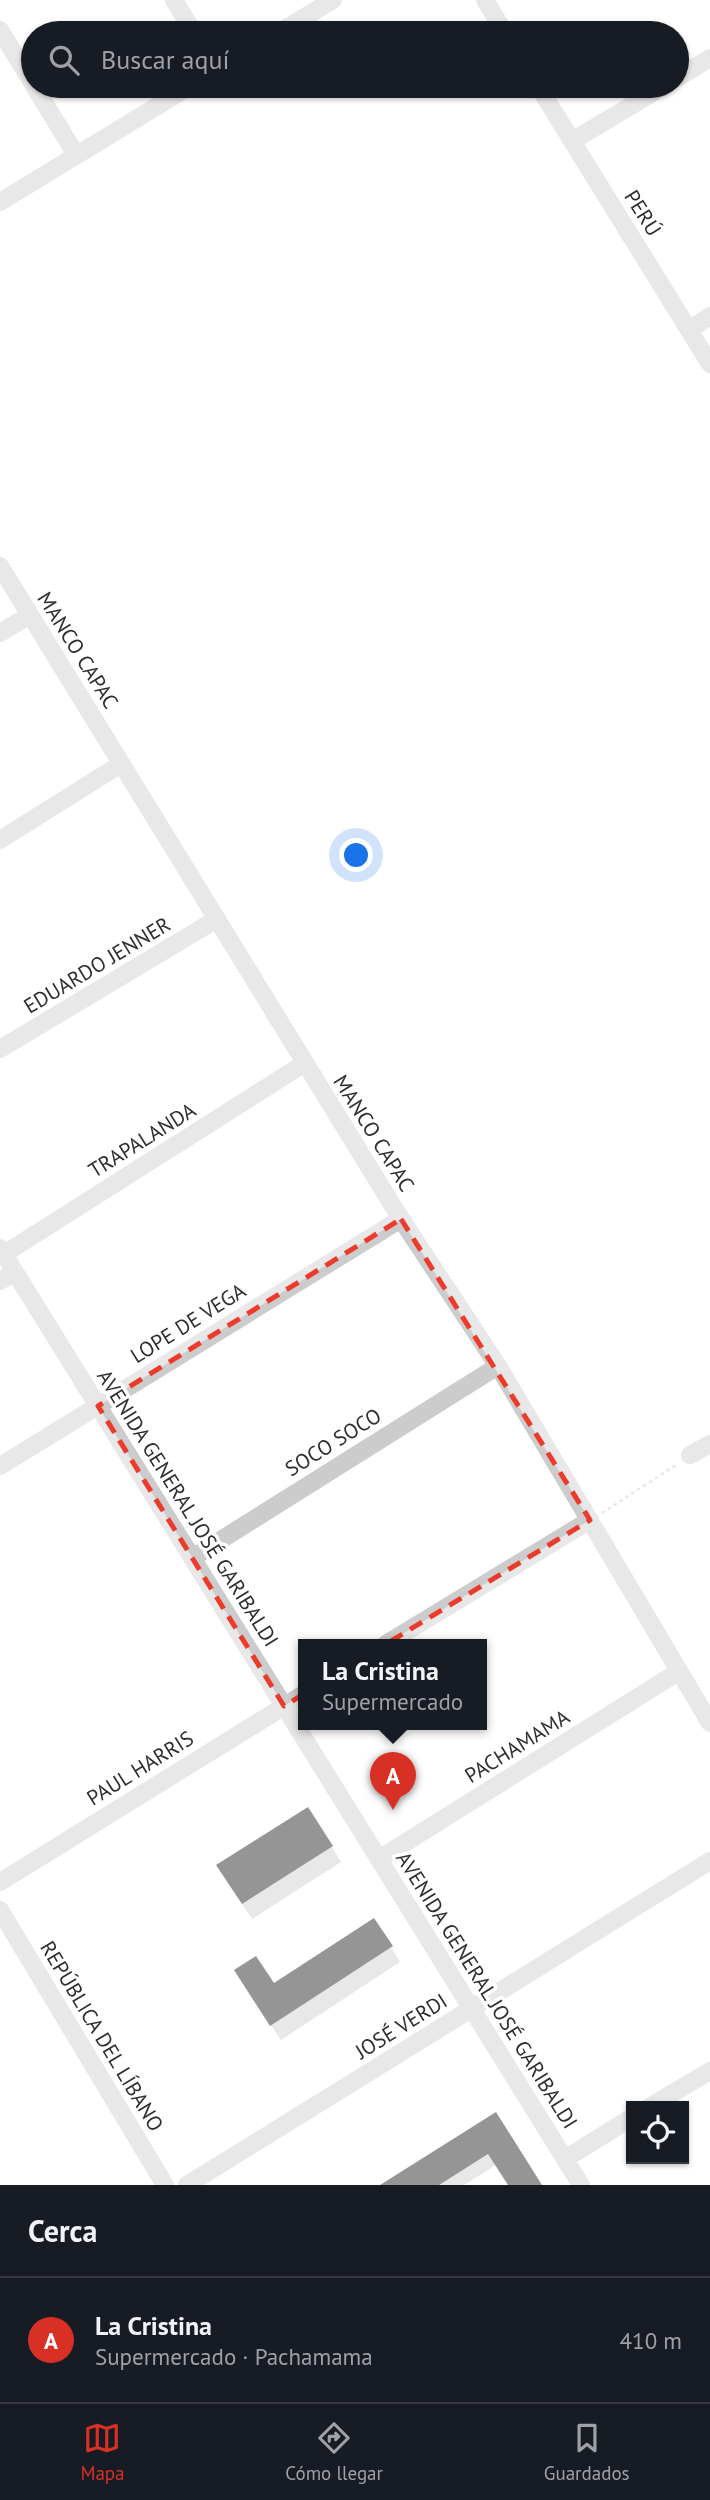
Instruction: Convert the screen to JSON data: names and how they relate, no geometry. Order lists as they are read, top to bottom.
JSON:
{
  "streets": {
    "street": [
      "PERÚ",
      "MANCO CAPAC",
      "EDUARDO JENNER",
      "TRAPALANDA",
      "LOPE DE VEGA",
      "SOCO SOCO",
      "AVENIDA GENERAL JOSÉ GARIBALDI",
      "PACHAMAMA",
      "PAUL HARRIS",
      "JOSÉ VERDI",
      "REPÚBLICA DEL LÍBANO"
    ]
  },
  "crossings": [
    ["MANCO CAPAC", "EDUARDO JENNER"],
    ["MANCO CAPAC", "TRAPALANDA"],
    ["MANCO CAPAC", "LOPE DE VEGA"],
    ["MANCO CAPAC", "SOCO SOCO"],
    ["MANCO CAPAC", "PACHAMAMA"],
    ["TRAPALANDA", "AVENIDA GENERAL JOSÉ GARIBALDI"],
    ["LOPE DE VEGA", "AVENIDA GENERAL JOSÉ GARIBALDI"],
    ["SOCO SOCO", "AVENIDA GENERAL JOSÉ GARIBALDI"],
    ["AVENIDA GENERAL JOSÉ GARIBALDI", "PACHAMAMA"],
    ["AVENIDA GENERAL JOSÉ GARIBALDI", "PAUL HARRIS"],
    ["AVENIDA GENERAL JOSÉ GARIBALDI", "JOSÉ VERDI"]
  ],
  "page": {
    "search": "Buscar aquí",
    "popup": ["La Cristina", "Supermercado"],
    "pins": "A",
    "heading": "Cerca",
    "list": [
      {
        "mark": "A",
        "name": "La Cristina",
        "note": "Supermercado · Pachamama",
        "value": "410 m"
      }
    ],
    "nav": ["Mapa", "Cómo llegar", "Guardados"]
  }
}
